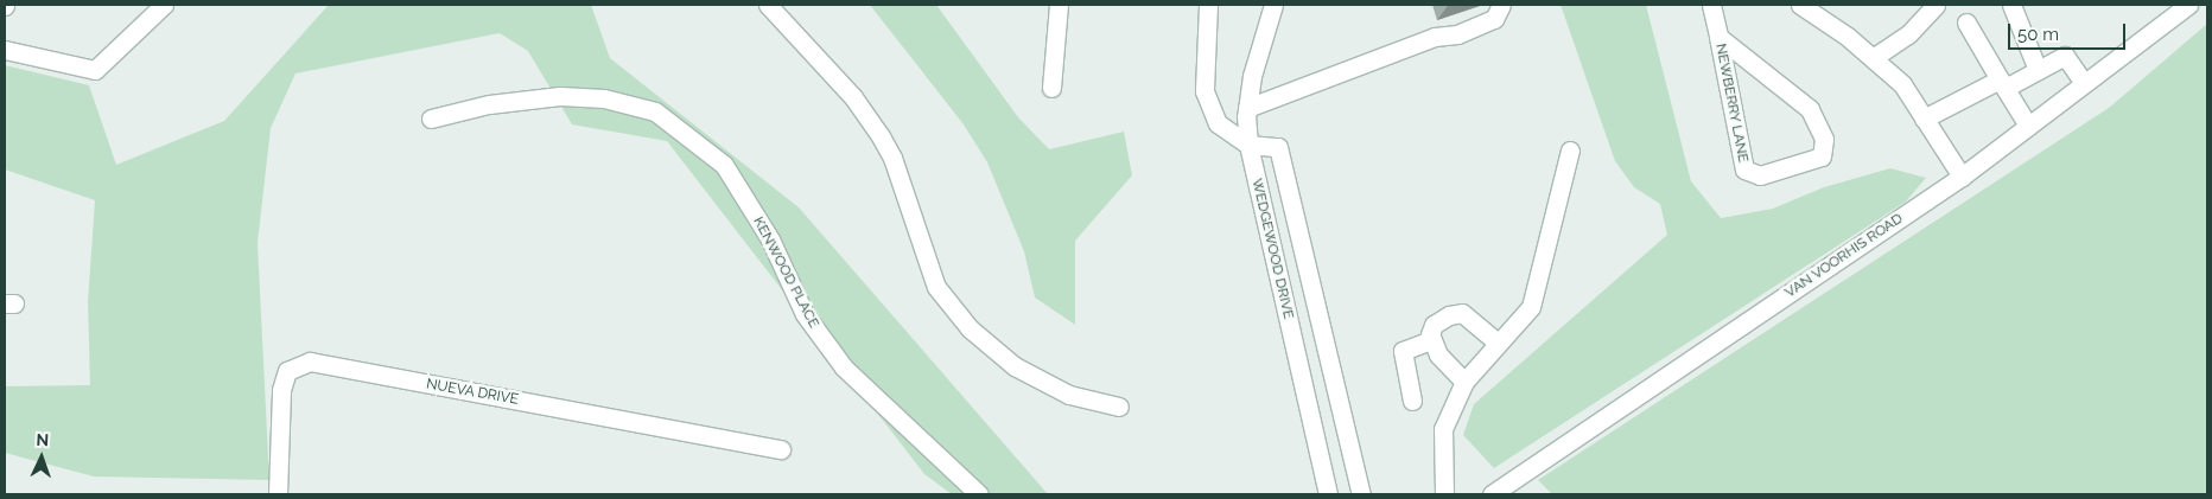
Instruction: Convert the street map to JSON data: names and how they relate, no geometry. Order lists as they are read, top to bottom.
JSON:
{
  "streets": {
    "street": [
      "NEWBERRY LANE",
      "WEDGEWOOD DRIVE",
      "VAN VOORHIS ROAD",
      "KENWOOD PLACE",
      "NUEVA DRIVE"
    ]
  },
  "scale_bar": "50 m",
  "north": "top"
}
